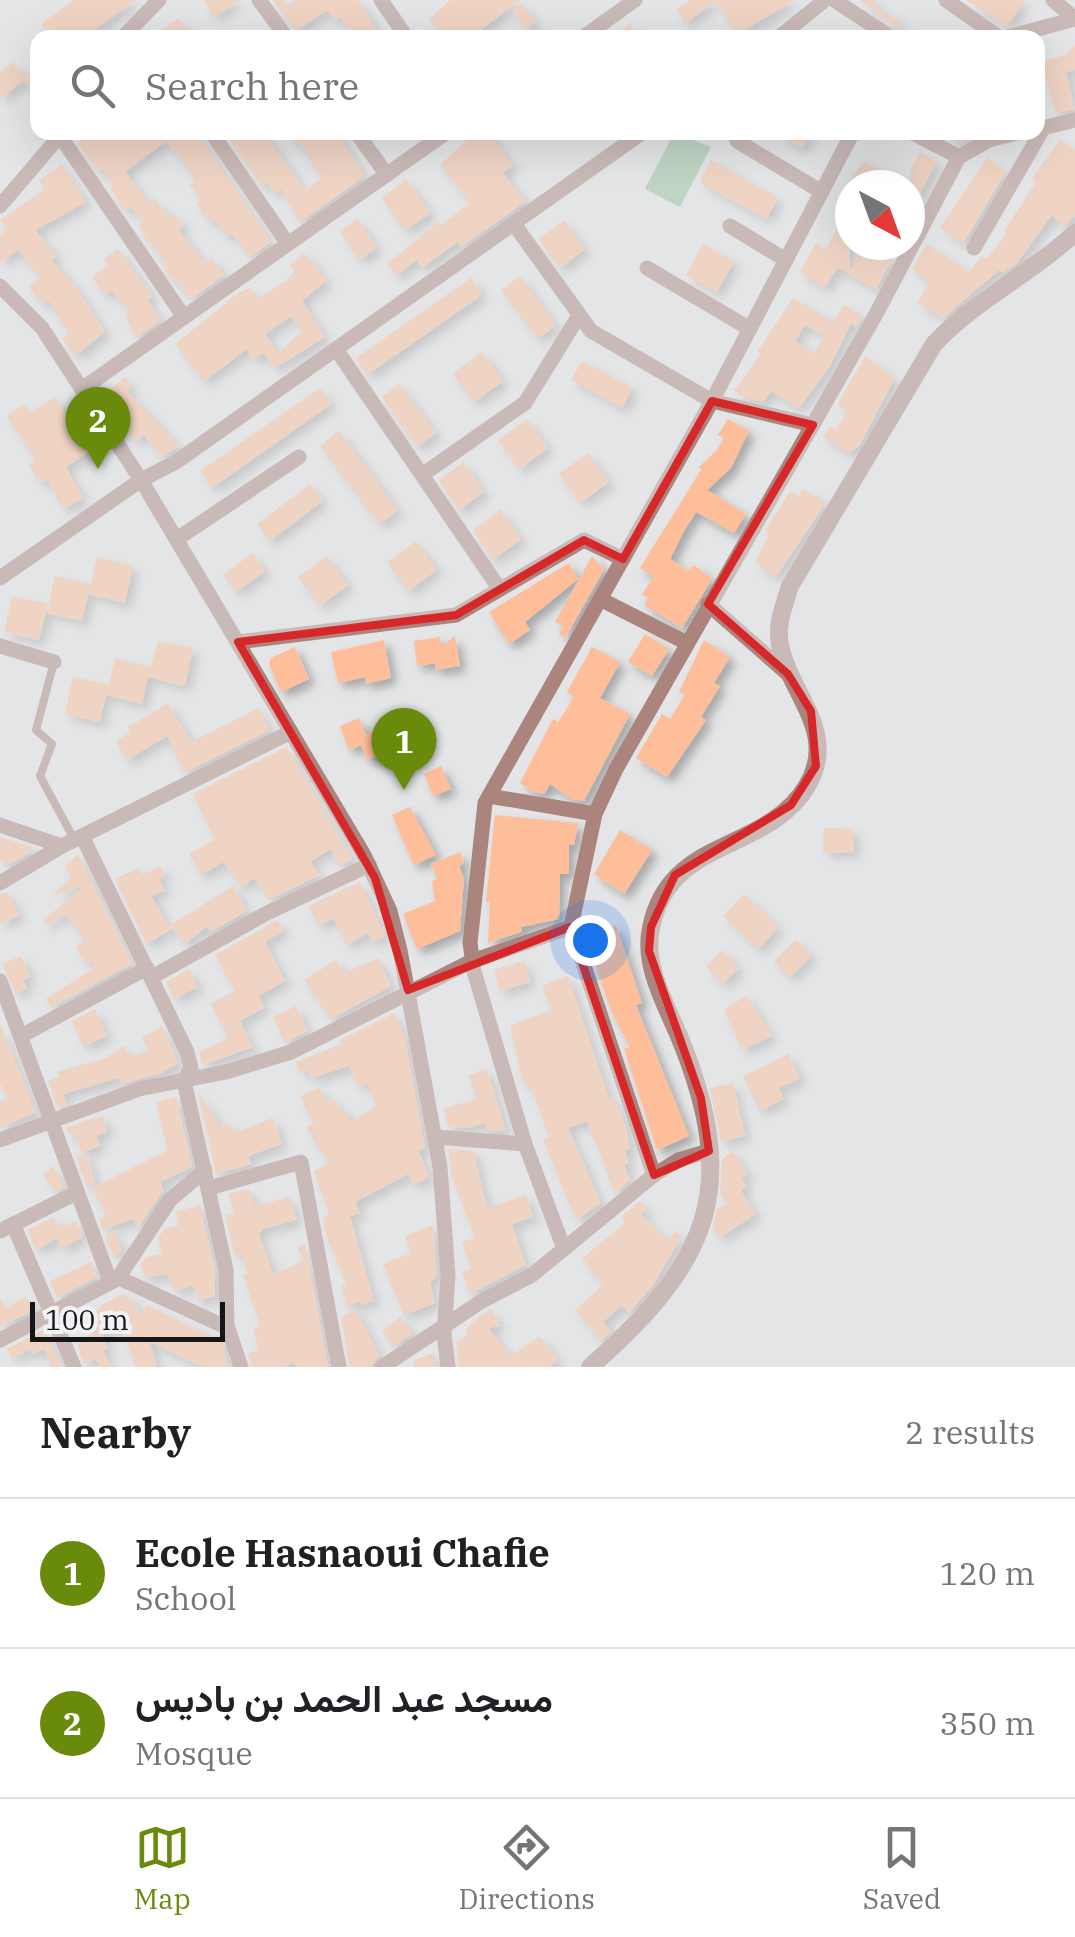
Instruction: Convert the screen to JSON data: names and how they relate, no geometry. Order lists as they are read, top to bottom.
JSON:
{
  "scale_bar": "100 m",
  "north": "bottom right",
  "page": {
    "search": "Search here",
    "pins": ["2", "1"],
    "scale": "100 m",
    "heading": ["Nearby", "2 results"],
    "list": [
      {
        "mark": "1",
        "name": "Ecole Hasnaoui Chafie",
        "note": "School",
        "value": "120 m"
      },
      {
        "mark": "2",
        "name": "مسجد عبد الحمد بن باديس",
        "note": "Mosque",
        "value": "350 m"
      }
    ],
    "nav": ["Map", "Directions", "Saved"]
  }
}
